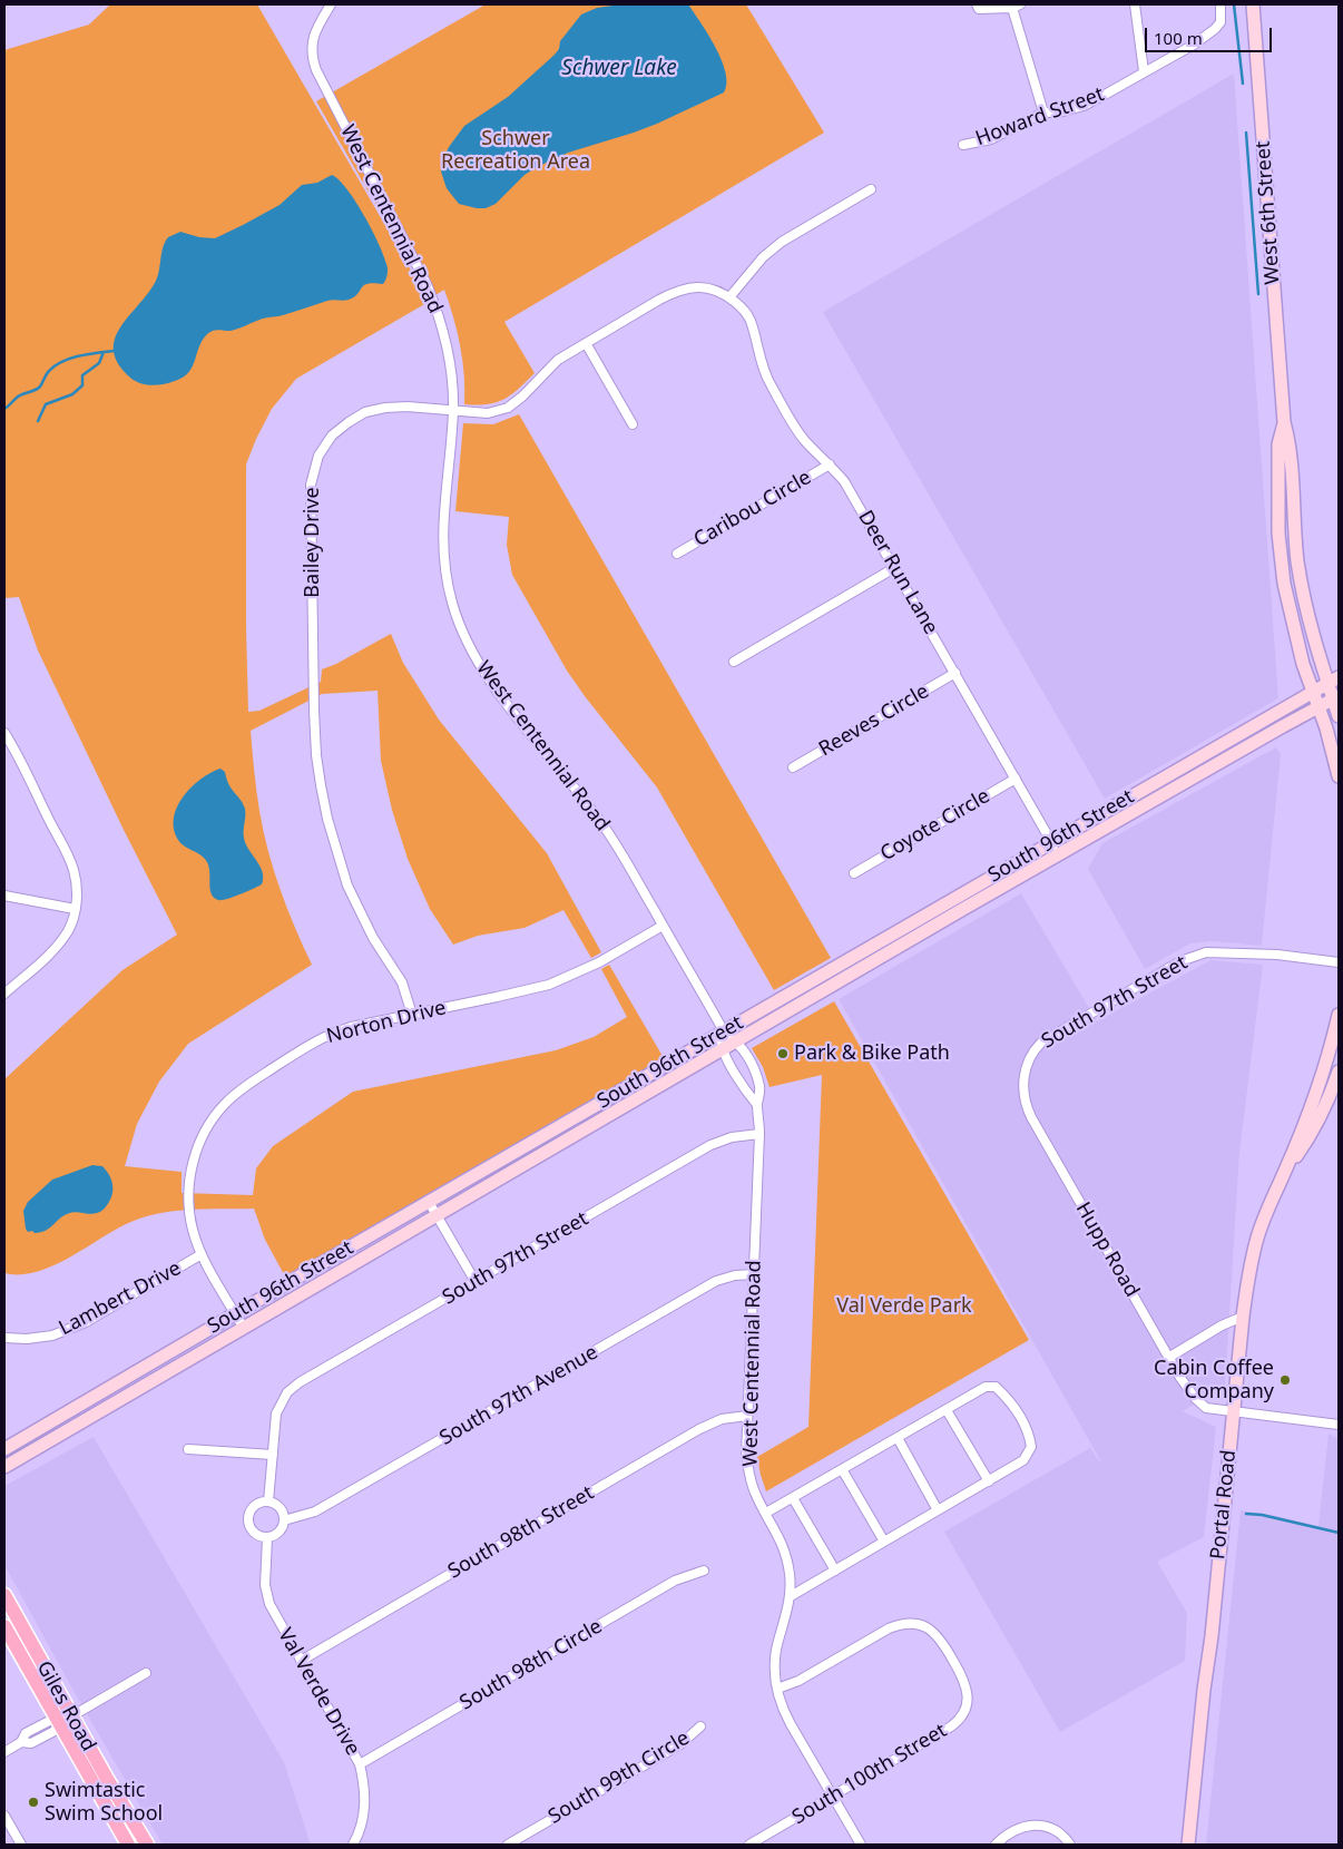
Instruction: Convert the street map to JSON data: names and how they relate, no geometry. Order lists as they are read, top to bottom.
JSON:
{
  "streets": {
    "main road": [
      "West 6th Street",
      "South 96th Street",
      "Portal Road",
      "Giles Road"
    ],
    "street": [
      "Howard Street",
      "West Centennial Road",
      "Caribou Circle",
      "Bailey Drive",
      "Deer Run Lane",
      "Reeves Circle",
      "Coyote Circle",
      "South 97th Street",
      "Norton Drive",
      "Hupp Road",
      "Lambert Drive",
      "South 97th Avenue",
      "South 98th Street",
      "South 98th Circle",
      "Val Verde Drive",
      "South 100th Street",
      "South 99th Circle"
    ]
  },
  "crossings": [
    ["West 6th Street", "South 96th Street"],
    ["West Centennial Road", "Bailey Drive"],
    ["West Centennial Road", "South 96th Street"],
    ["West Centennial Road", "South 97th Street"],
    ["West Centennial Road", "Norton Drive"],
    ["West Centennial Road", "South 97th Avenue"],
    ["West Centennial Road", "South 98th Street"],
    ["West Centennial Road", "South 100th Street"],
    ["Caribou Circle", "Deer Run Lane"],
    ["Bailey Drive", "Deer Run Lane"],
    ["Bailey Drive", "Norton Drive"],
    ["Deer Run Lane", "Reeves Circle"],
    ["Deer Run Lane", "Coyote Circle"],
    ["Deer Run Lane", "South 96th Street"],
    ["South 96th Street", "Norton Drive"],
    ["South 97th Street", "Hupp Road"],
    ["Norton Drive", "Lambert Drive"],
    ["Hupp Road", "Portal Road"],
    ["South 97th Avenue", "Val Verde Drive"],
    ["South 98th Street", "Val Verde Drive"],
    ["South 98th Circle", "Val Verde Drive"]
  ],
  "water": ["Schwer Lake"],
  "parks": ["Schwer Recreation Area", "Val Verde Park"],
  "places": ["Park & Bike Path", "Cabin Coffee Company", "Swimtastic Swim School"],
  "scale_bar": "100 m"
}
